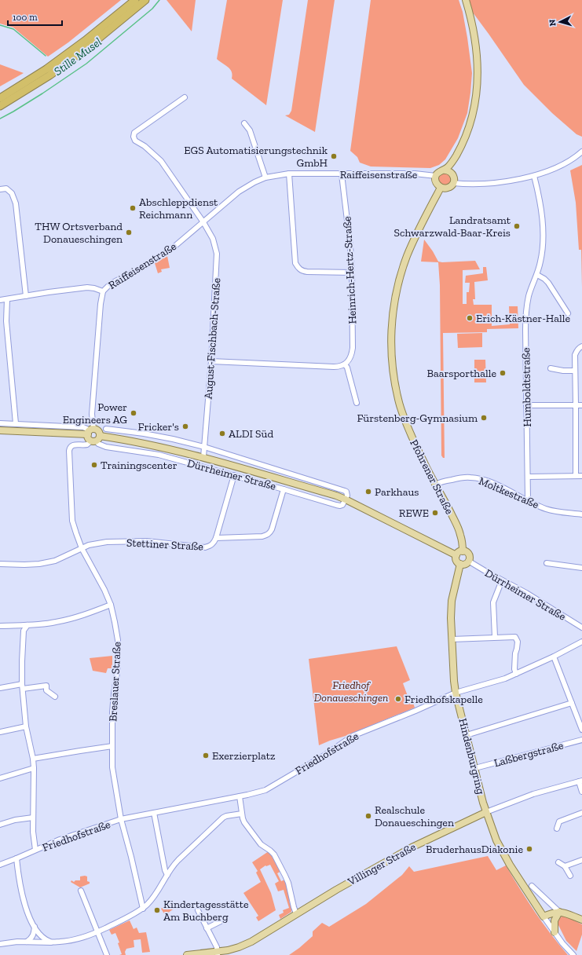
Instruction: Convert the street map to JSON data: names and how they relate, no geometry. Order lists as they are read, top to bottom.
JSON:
{
  "streets": {
    "main road": [
      "Dürrheimer Straße",
      "Pfohrener Straße",
      "Hindenburgring",
      "Villinger Straße"
    ],
    "street": [
      "Raiffeisenstraße",
      "Heinrich-Hertz-Straße",
      "August-Fischbach-Straße",
      "Humboldtstraße",
      "Moltkestraße",
      "Stettiner Straße",
      "Breslauer Straße",
      "Friedhofstraße",
      "Laßbergstraße"
    ]
  },
  "crossings": [
    ["Raiffeisenstraße", "Heinrich-Hertz-Straße"],
    ["Raiffeisenstraße", "August-Fischbach-Straße"],
    ["Raiffeisenstraße", "Pfohrener Straße"],
    ["August-Fischbach-Straße", "Dürrheimer Straße"],
    ["Humboldtstraße", "Moltkestraße"],
    ["Dürrheimer Straße", "Pfohrener Straße"],
    ["Dürrheimer Straße", "Stettiner Straße"],
    ["Dürrheimer Straße", "Breslauer Straße"],
    ["Dürrheimer Straße", "Hindenburgring"],
    ["Pfohrener Straße", "Moltkestraße"],
    ["Pfohrener Straße", "Hindenburgring"],
    ["Stettiner Straße", "Breslauer Straße"],
    ["Breslauer Straße", "Friedhofstraße"],
    ["Friedhofstraße", "Hindenburgring"],
    ["Laßbergstraße", "Hindenburgring"],
    ["Hindenburgring", "Villinger Straße"]
  ],
  "water": ["Stille Musel"],
  "parks": ["Friedhof Donaueschingen"],
  "places": [
    "EGS Automatisierungstechnik GmbH",
    "Abschleppdienst Reichmann",
    "Landratsamt Schwarzwald-Baar-Kreis",
    "THW Ortsverband Donaueschingen",
    "Erich-Kästner-Halle",
    "Baarsporthalle",
    "Power Engineers AG",
    "Fürstenberg-Gymnasium",
    "Fricker's",
    "ALDI Süd",
    "Trainingscenter",
    "Parkhaus",
    "REWE",
    "Friedhofskapelle",
    "Exerzierplatz",
    "Realschule Donaueschingen",
    "BruderhausDiakonie",
    "Kindertagesstätte Am Buchberg"
  ],
  "scale_bar": "100 m",
  "north": "left"
}
